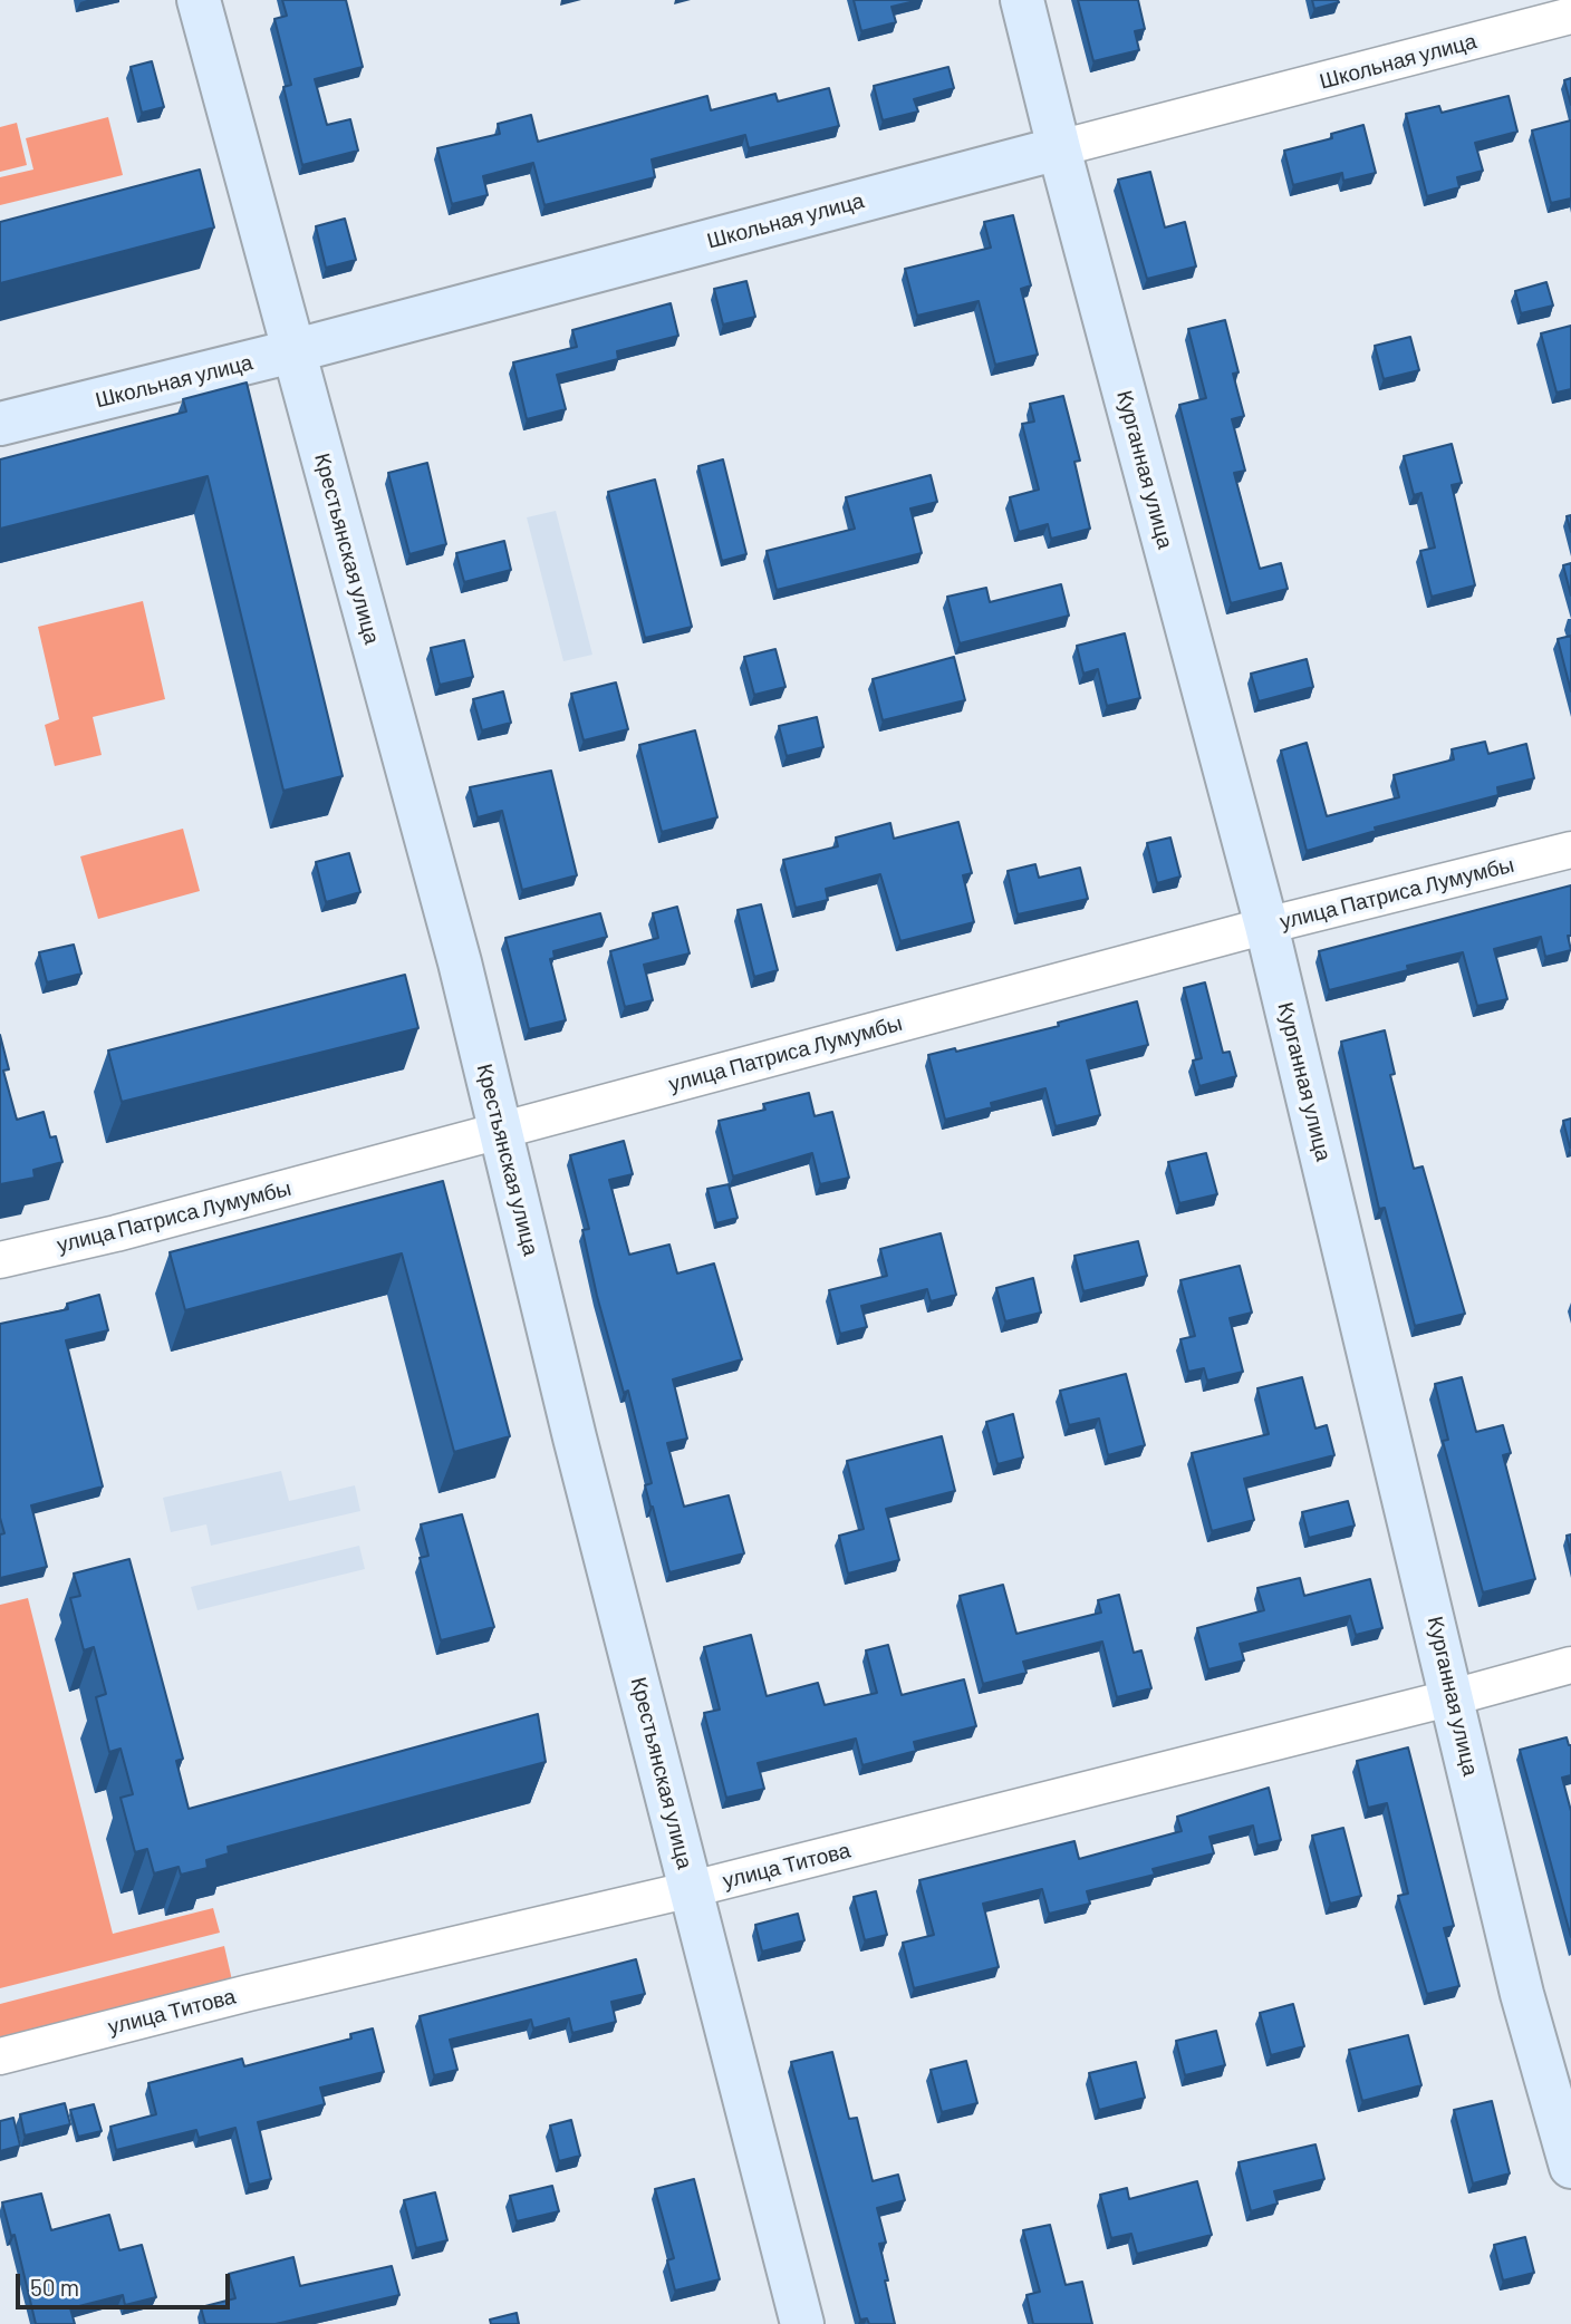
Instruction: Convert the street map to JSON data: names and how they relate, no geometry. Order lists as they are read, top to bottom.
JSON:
{
  "streets": {
    "street": [
      "Школьная улица",
      "Курганная улица",
      "Крестьянская улица",
      "улица Патриса Лумумбы",
      "улица Титова"
    ]
  },
  "crossings": [
    ["Школьная улица", "Курганная улица"],
    ["Школьная улица", "Крестьянская улица"],
    ["Курганная улица", "улица Патриса Лумумбы"],
    ["Курганная улица", "улица Титова"],
    ["Крестьянская улица", "улица Патриса Лумумбы"],
    ["Крестьянская улица", "улица Титова"]
  ],
  "scale_bar": "50 m"
}
